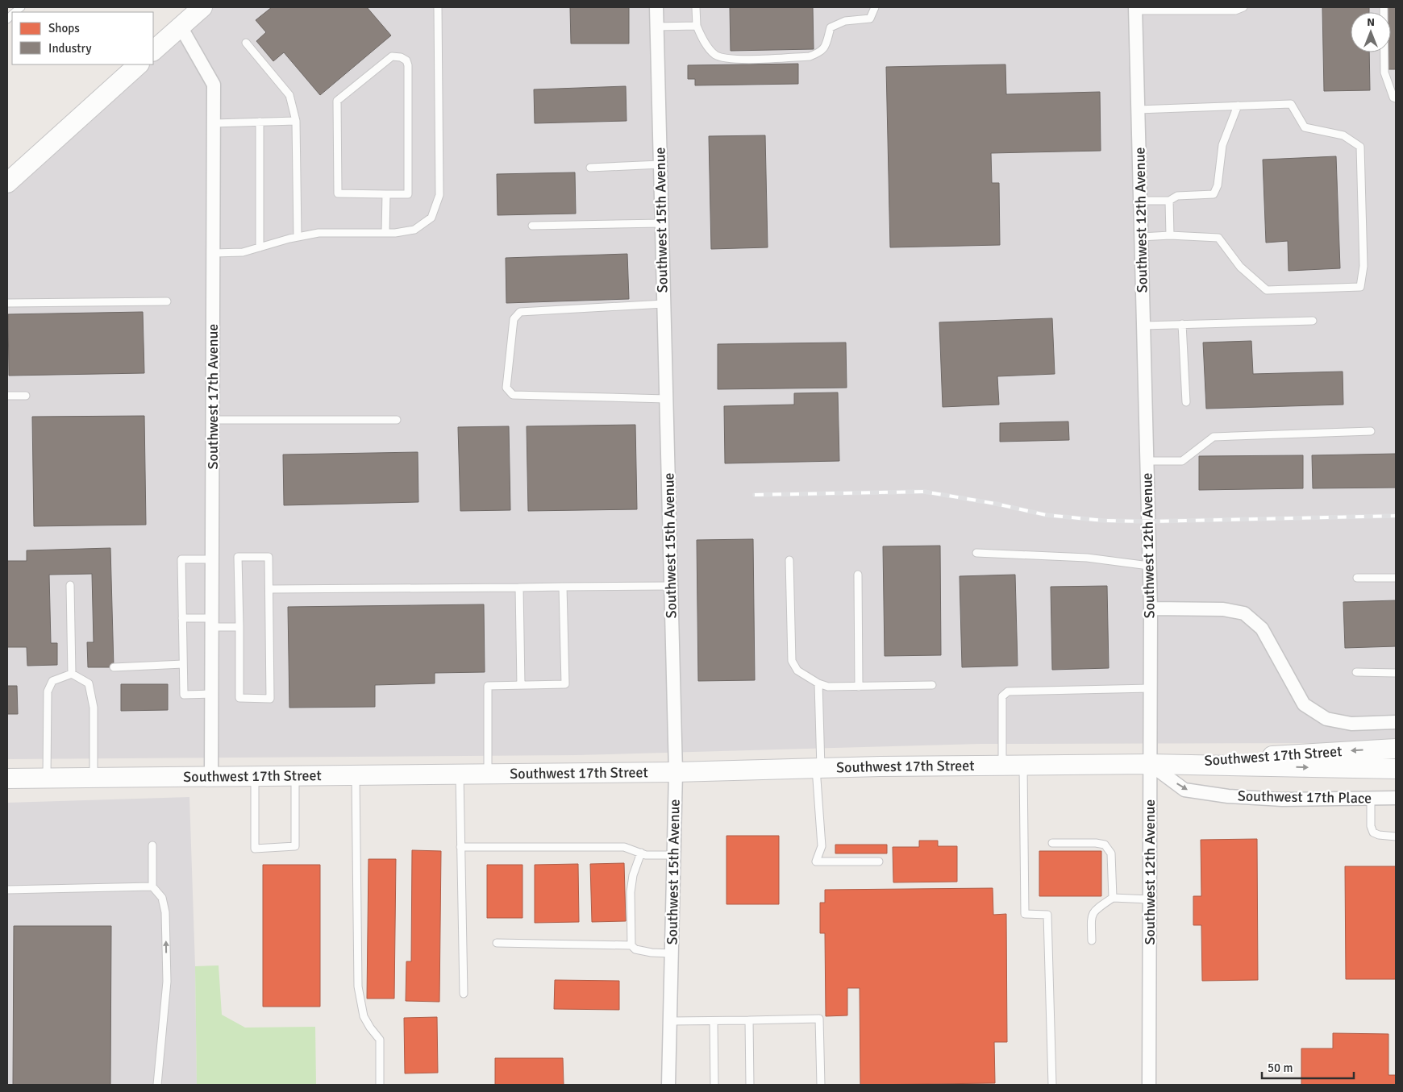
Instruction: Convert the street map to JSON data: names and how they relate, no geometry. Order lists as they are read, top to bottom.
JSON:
{
  "streets": {
    "main road": ["Southwest 17th Street"],
    "street": [
      "Southwest 15th Avenue",
      "Southwest 12th Avenue",
      "Southwest 17th Avenue",
      "Southwest 17th Place"
    ]
  },
  "crossings": [
    ["Southwest 15th Avenue", "Southwest 17th Street"],
    ["Southwest 12th Avenue", "Southwest 17th Street"],
    ["Southwest 12th Avenue", "Southwest 17th Place"],
    ["Southwest 17th Avenue", "Southwest 17th Street"],
    ["Southwest 17th Street", "Southwest 17th Place"]
  ],
  "one_way": ["Southwest 17th Place"],
  "legend": ["Shops", "Industry"],
  "scale_bar": "50 m",
  "north": "top"
}
